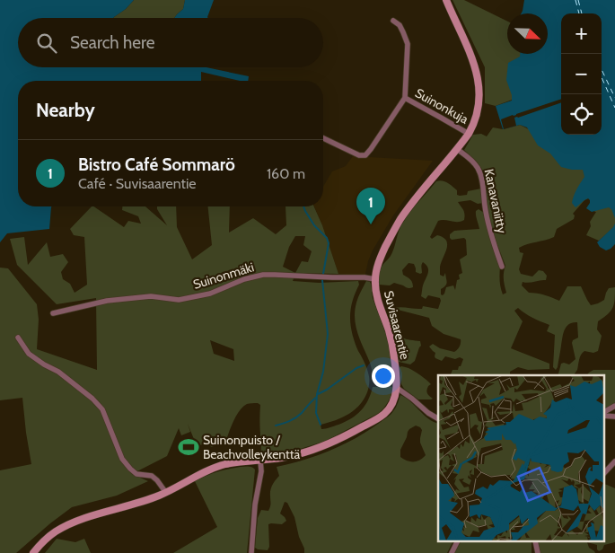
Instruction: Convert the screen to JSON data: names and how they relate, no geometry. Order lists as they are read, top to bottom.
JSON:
{
  "streets": {
    "street": [
      "Suinonkuja",
      "Kanavaniitty",
      "Suinonmäki",
      "Suvisaarentie"
    ]
  },
  "crossings": [
    ["Suinonkuja", "Suvisaarentie"],
    ["Kanavaniitty", "Suvisaarentie"],
    ["Suinonmäki", "Suvisaarentie"]
  ],
  "places": {
    "sports": ["Suinonpuisto / Beachvolleykenttä"]
  },
  "north": "bottom right",
  "page": {
    "map_buttons": ["+", "−"],
    "search": "Search here",
    "heading": "Nearby",
    "list": [
      {
        "mark": "1",
        "name": "Bistro Café Sommarö",
        "note": "Café · Suvisaarentie",
        "value": "160 m"
      }
    ],
    "pins": "1"
  }
}
